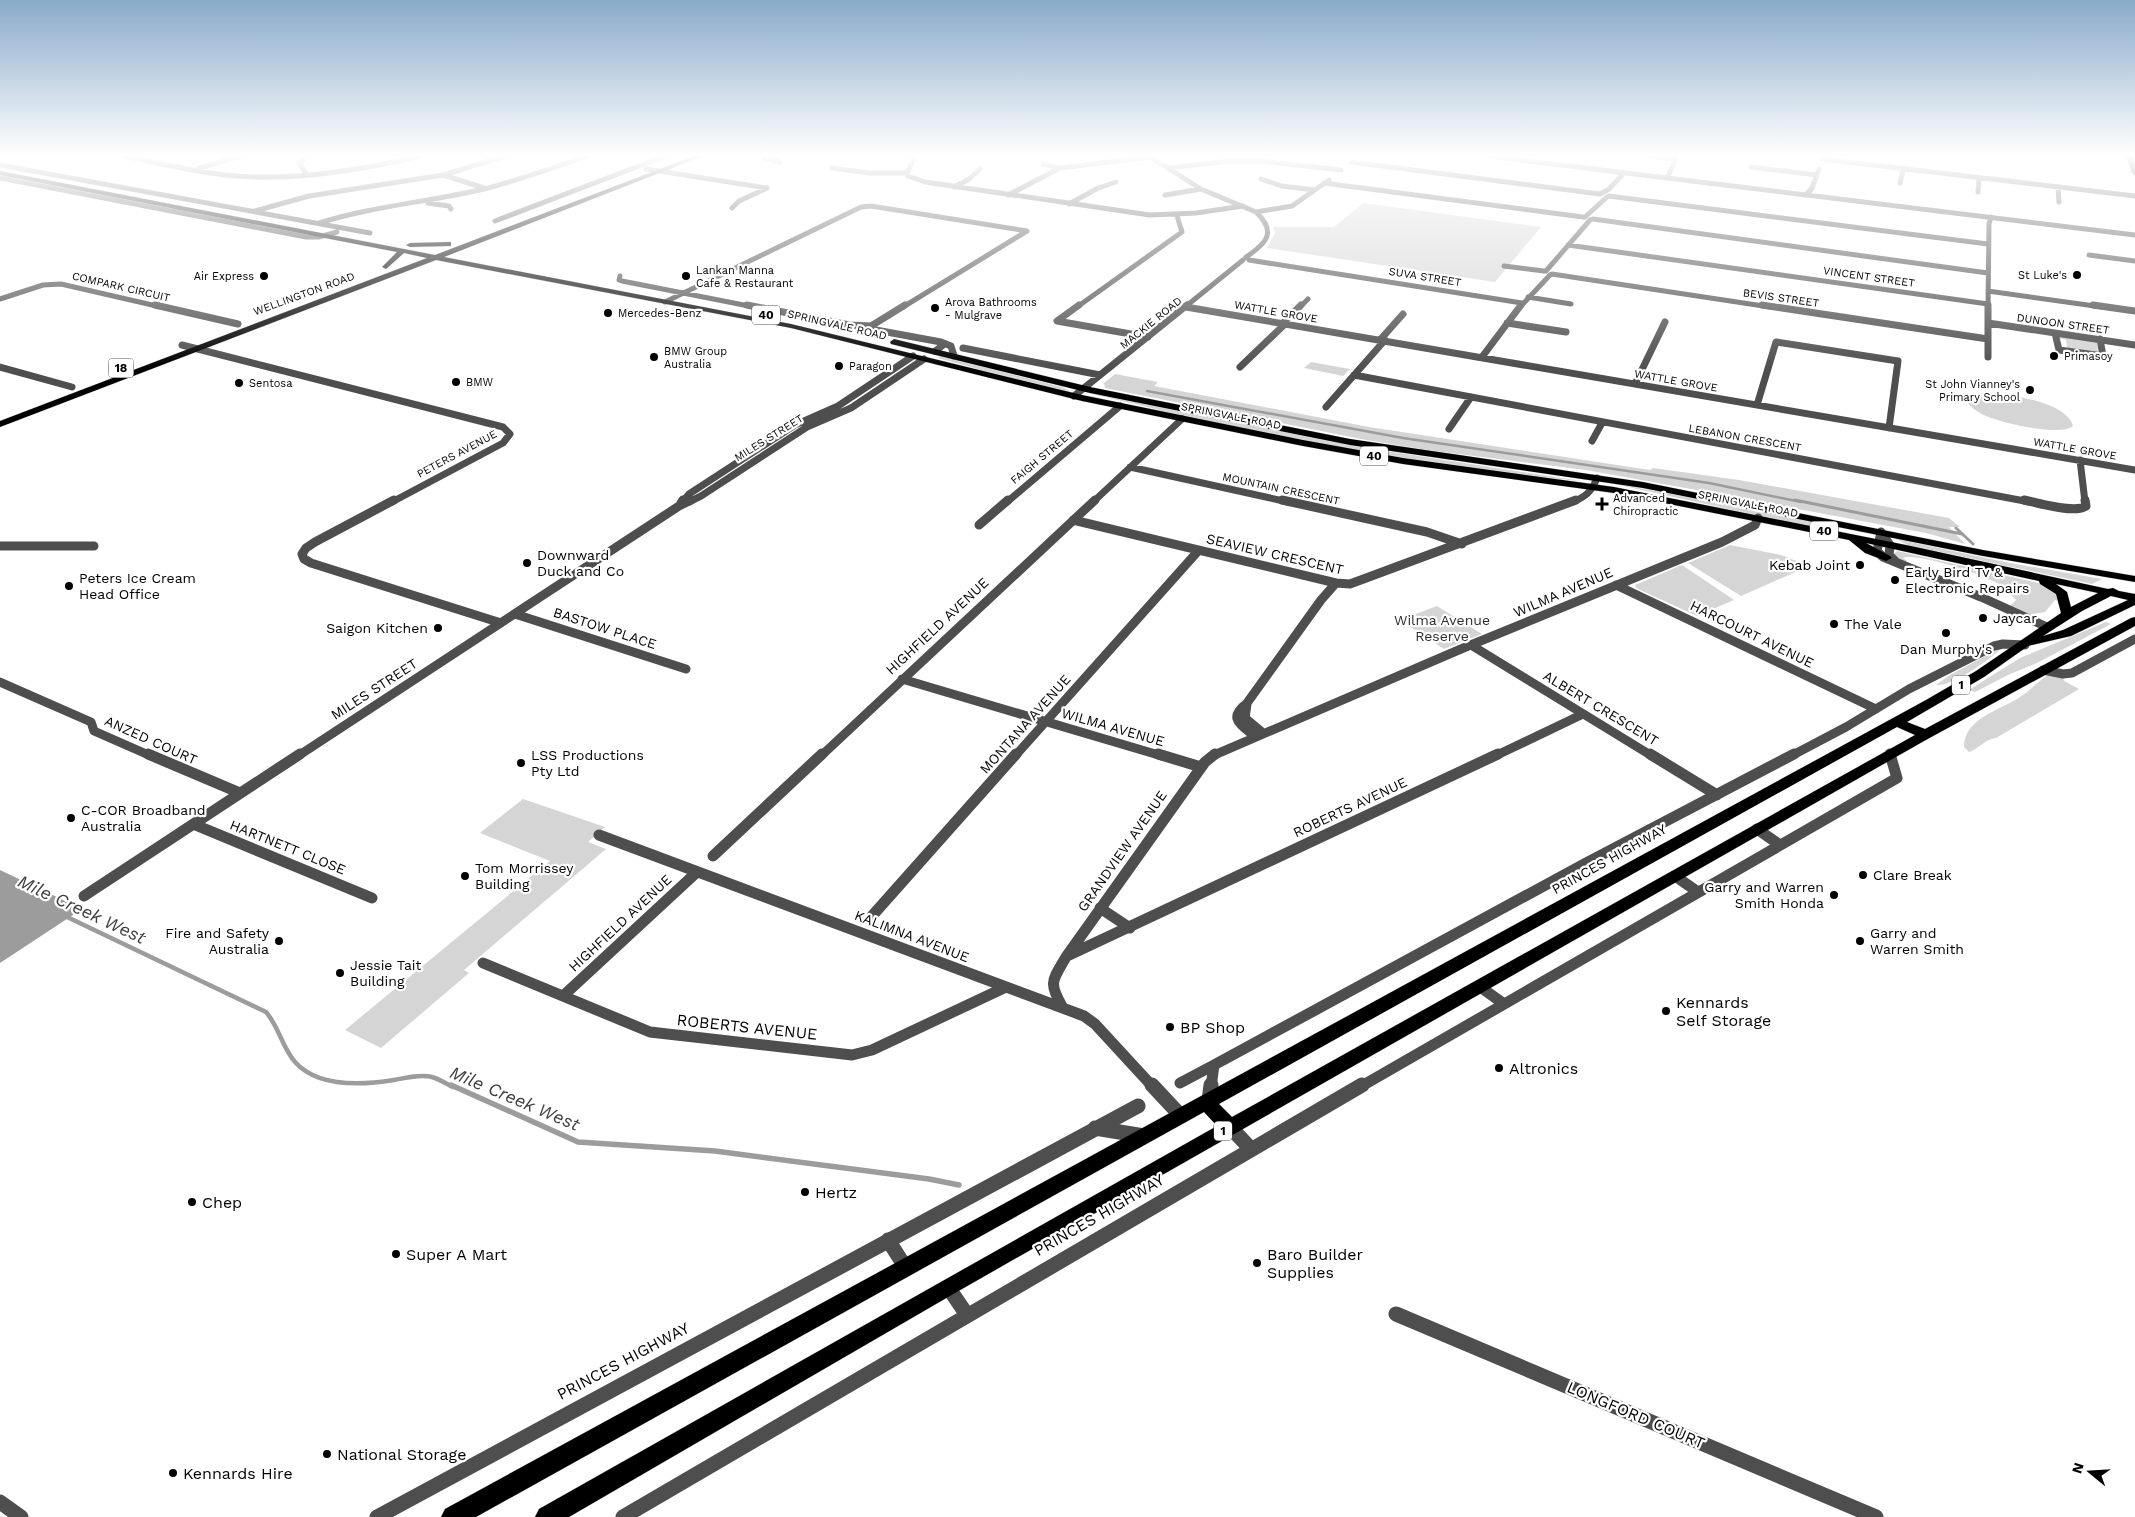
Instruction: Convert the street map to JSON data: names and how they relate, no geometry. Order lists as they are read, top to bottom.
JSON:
{
  "streets": {
    "highway": [
      "WELLINGTON ROAD",
      "40",
      "SPRINGVALE ROAD",
      "18",
      "1",
      "PRINCES HIGHWAY"
    ],
    "street": [
      "SUVA STREET",
      "VINCENT STREET",
      "COMPARK CIRCUIT",
      "BEVIS STREET",
      "WATTLE GROVE",
      "MACKIE ROAD",
      "DUNOON STREET",
      "MILES STREET",
      "LEBANON CRESCENT",
      "PETERS AVENUE",
      "FAIGH STREET",
      "MOUNTAIN CRESCENT",
      "SEAVIEW CRESCENT",
      "WILMA AVENUE",
      "HIGHFIELD AVENUE",
      "BASTOW PLACE",
      "HARCOURT AVENUE",
      "ALBERT CRESCENT",
      "MONTANA AVENUE",
      "ANZED COURT",
      "ROBERTS AVENUE",
      "HARTNETT CLOSE",
      "GRANDVIEW AVENUE",
      "KALIMNA AVENUE",
      "LONGFORD COURT"
    ]
  },
  "crossings": [
    ["SUVA STREET", "MACKIE ROAD"],
    ["COMPARK CIRCUIT", "WELLINGTON ROAD"],
    ["WELLINGTON ROAD", "SPRINGVALE ROAD"],
    ["WELLINGTON ROAD", "PETERS AVENUE"],
    ["WATTLE GROVE", "MACKIE ROAD"],
    ["WATTLE GROVE", "LEBANON CRESCENT"],
    ["MACKIE ROAD", "SPRINGVALE ROAD"],
    ["SPRINGVALE ROAD", "MILES STREET"],
    ["SPRINGVALE ROAD", "FAIGH STREET"],
    ["SPRINGVALE ROAD", "SEAVIEW CRESCENT"],
    ["SPRINGVALE ROAD", "WILMA AVENUE"],
    ["SPRINGVALE ROAD", "HIGHFIELD AVENUE"],
    ["SPRINGVALE ROAD", "PRINCES HIGHWAY"],
    ["MILES STREET", "PETERS AVENUE"],
    ["MILES STREET", "BASTOW PLACE"],
    ["MILES STREET", "ANZED COURT"],
    ["MILES STREET", "HARTNETT CLOSE"],
    ["MOUNTAIN CRESCENT", "SEAVIEW CRESCENT"],
    ["MOUNTAIN CRESCENT", "HIGHFIELD AVENUE"],
    ["SEAVIEW CRESCENT", "HIGHFIELD AVENUE"],
    ["SEAVIEW CRESCENT", "MONTANA AVENUE"],
    ["WILMA AVENUE", "HIGHFIELD AVENUE"],
    ["WILMA AVENUE", "HARCOURT AVENUE"],
    ["WILMA AVENUE", "ALBERT CRESCENT"],
    ["WILMA AVENUE", "MONTANA AVENUE"],
    ["WILMA AVENUE", "GRANDVIEW AVENUE"],
    ["HIGHFIELD AVENUE", "ROBERTS AVENUE"],
    ["HIGHFIELD AVENUE", "KALIMNA AVENUE"],
    ["HARCOURT AVENUE", "PRINCES HIGHWAY"],
    ["ALBERT CRESCENT", "ROBERTS AVENUE"],
    ["ALBERT CRESCENT", "PRINCES HIGHWAY"],
    ["ROBERTS AVENUE", "GRANDVIEW AVENUE"],
    ["ROBERTS AVENUE", "KALIMNA AVENUE"],
    ["GRANDVIEW AVENUE", "KALIMNA AVENUE"],
    ["PRINCES HIGHWAY", "KALIMNA AVENUE"]
  ],
  "water": ["Mile Creek West"],
  "parks": ["Wilma Avenue Reserve"],
  "places": {
    "other": [
      "St Luke's",
      "Air Express",
      "Lankan Manna Cafe & Restaurant",
      "Arova Bathrooms - Mulgrave",
      "Mercedes-Benz",
      "Primasoy",
      "BMW Group Australia",
      "Paragon",
      "BMW",
      "Sentosa",
      "St John Vianney's Primary School",
      "Downward Duck and Co",
      "Kebab Joint",
      "Early Bird Tv & Electronic Repairs",
      "Peters Ice Cream Head Office",
      "Jaycar",
      "The Vale",
      "Saigon Kitchen",
      "Dan Murphy's",
      "LSS Productions Pty Ltd",
      "C-COR Broadband Australia",
      "Clare Break",
      "Tom Morrissey Building",
      "Garry and Warren Smith Honda",
      "Fire and Safety Australia",
      "Garry and Warren Smith",
      "Jessie Tait Building",
      "Kennards Self Storage",
      "BP Shop",
      "Altronics",
      "Hertz",
      "Chep",
      "Super A Mart",
      "Baro Builder Supplies",
      "National Storage",
      "Kennards Hire"
    ],
    "health": ["Advanced Chiropractic"]
  },
  "north": "left"
}
